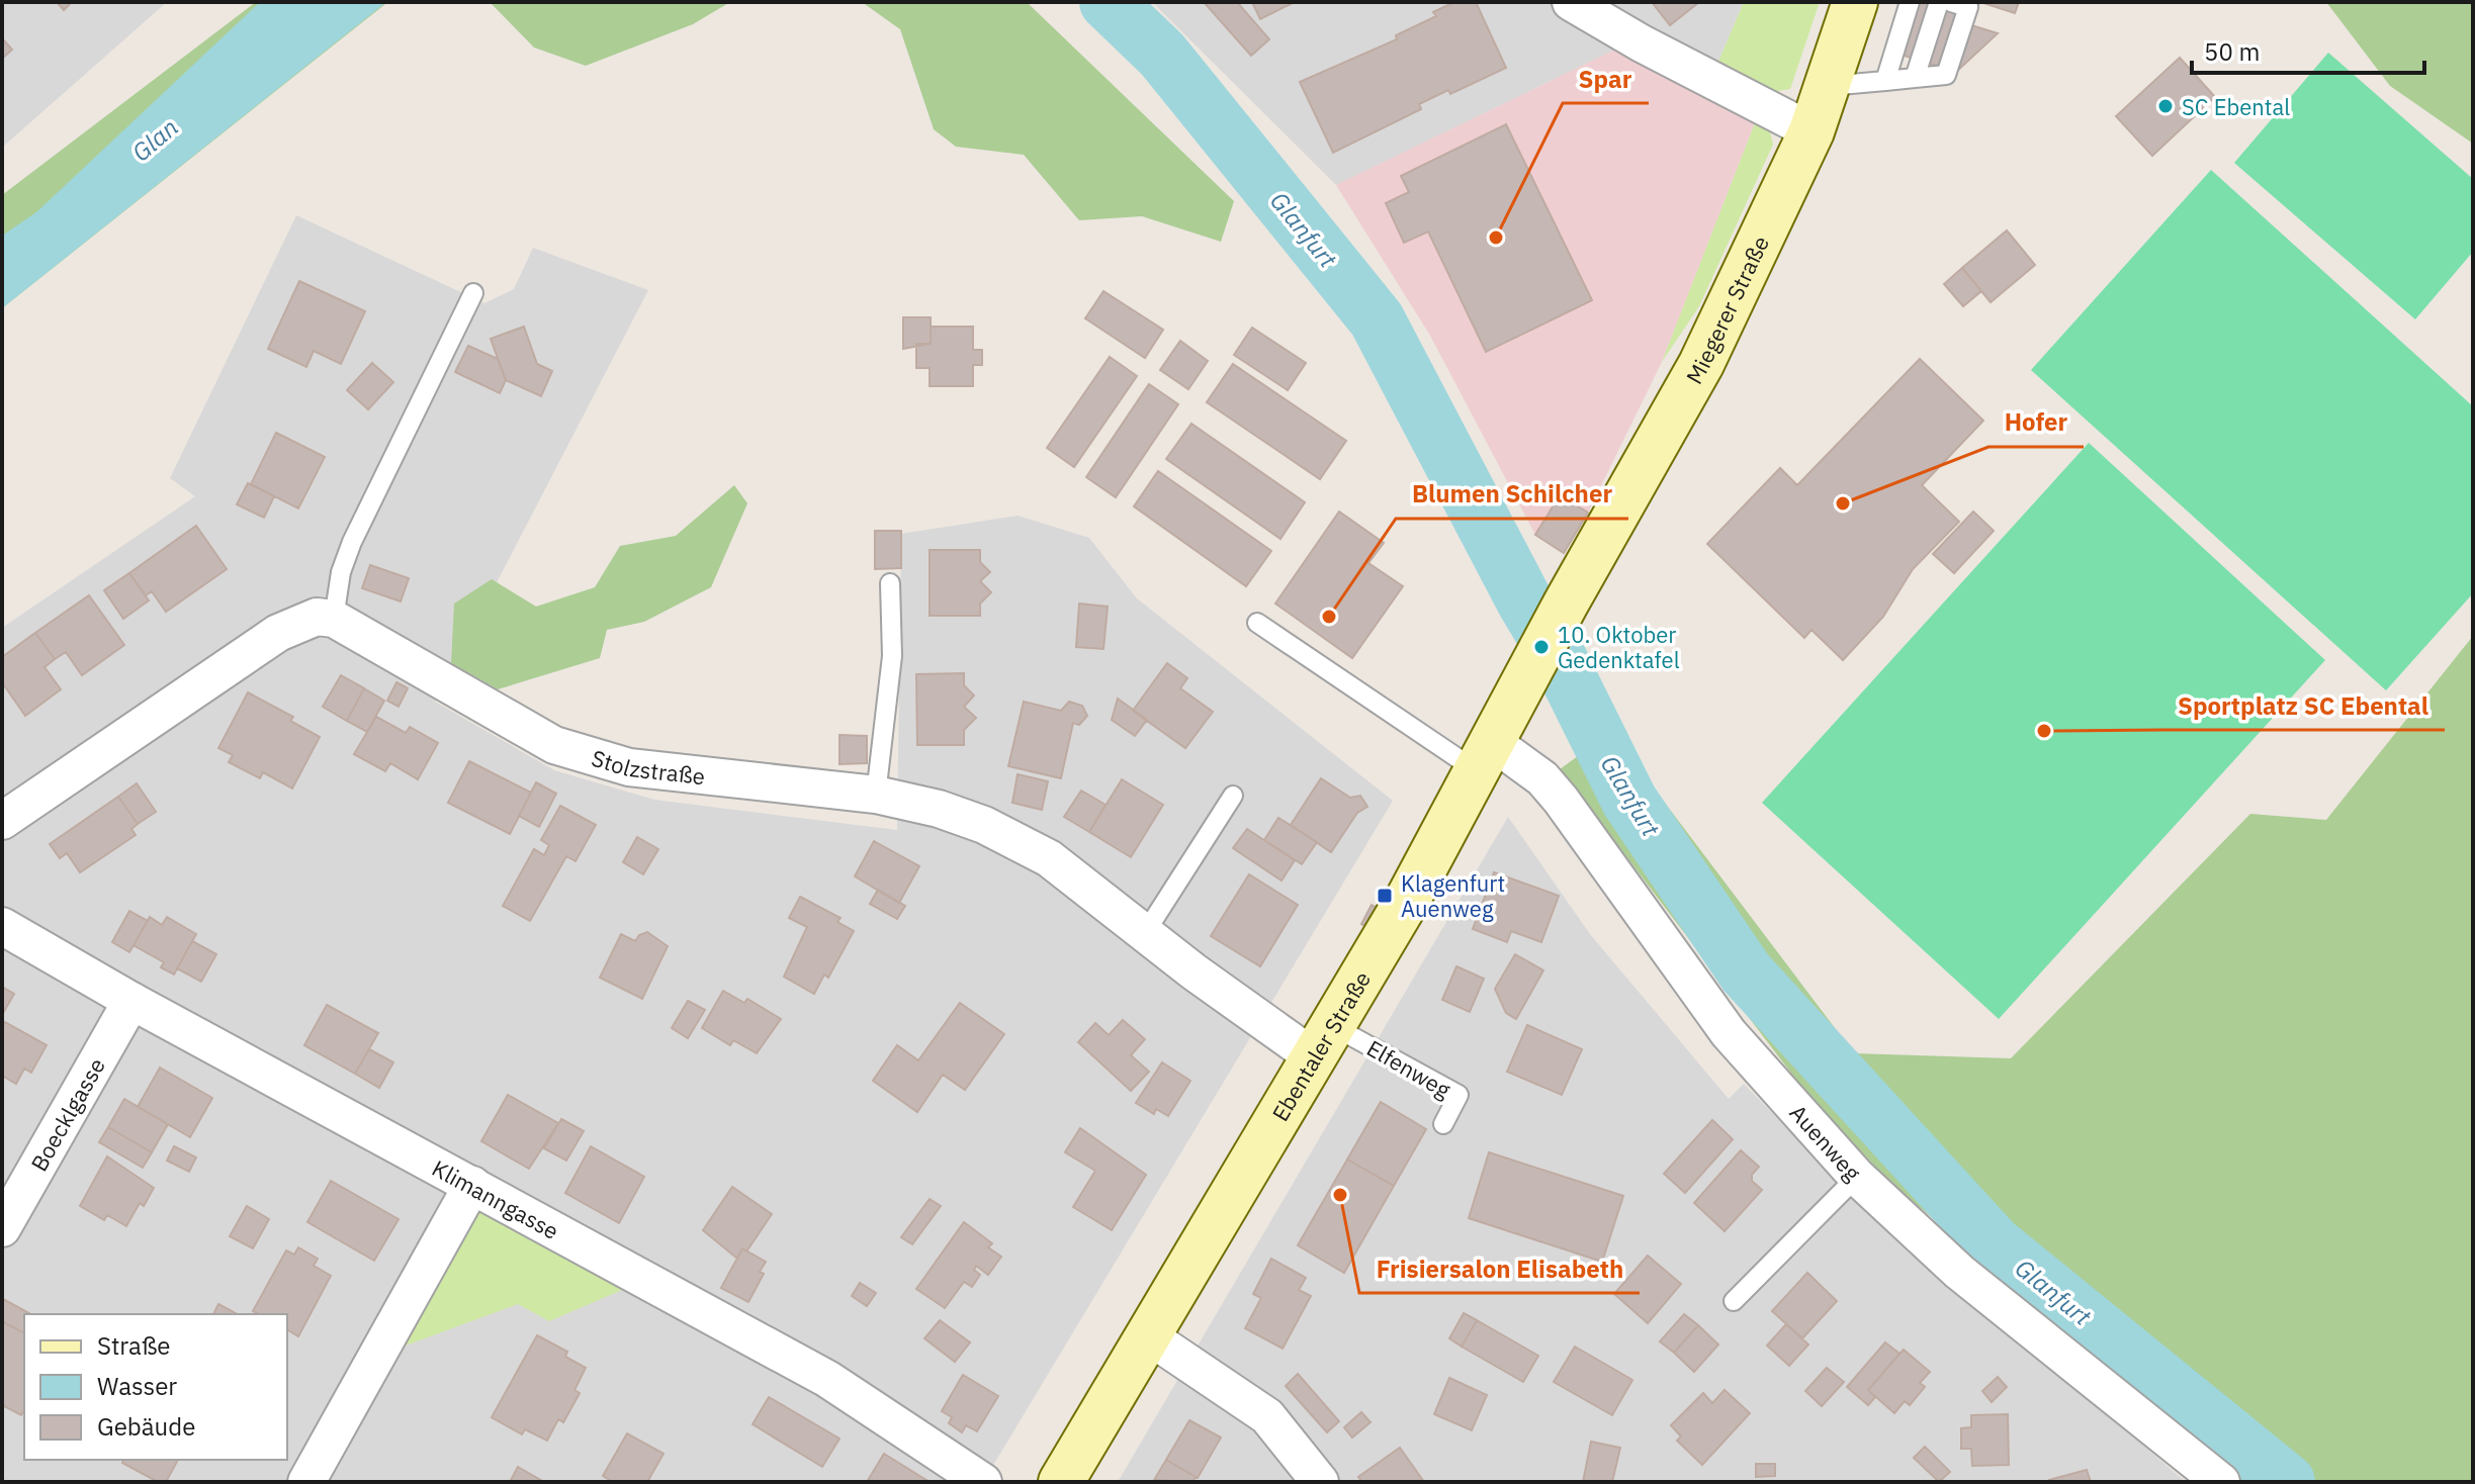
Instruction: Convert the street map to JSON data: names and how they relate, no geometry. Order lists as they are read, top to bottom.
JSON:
{
  "streets": {
    "main road": ["Miegerer Straße", "Ebentaler Straße"],
    "street": [
      "Stolzstraße",
      "Boecklgasse",
      "Auenweg",
      "Klimanngasse"
    ],
    "lane": ["Elfenweg"]
  },
  "crossings": [
    ["Miegerer Straße", "Ebentaler Straße"],
    ["Stolzstraße", "Ebentaler Straße"],
    ["Stolzstraße", "Elfenweg"],
    ["Ebentaler Straße", "Elfenweg"],
    ["Ebentaler Straße", "Auenweg"],
    ["Boecklgasse", "Klimanngasse"]
  ],
  "water": ["Glan", "Glanfurt"],
  "places": {
    "other": [
      "SC Ebental",
      "Spar",
      "Hofer",
      "Blumen Schilcher",
      "10. Oktober Gedenktafel",
      "Sportplatz SC Ebental",
      "Frisiersalon Elisabeth"
    ],
    "transit": ["Klagenfurt Auenweg"]
  },
  "legend": ["Straße", "Wasser", "Gebäude"],
  "scale_bar": "50 m"
}
